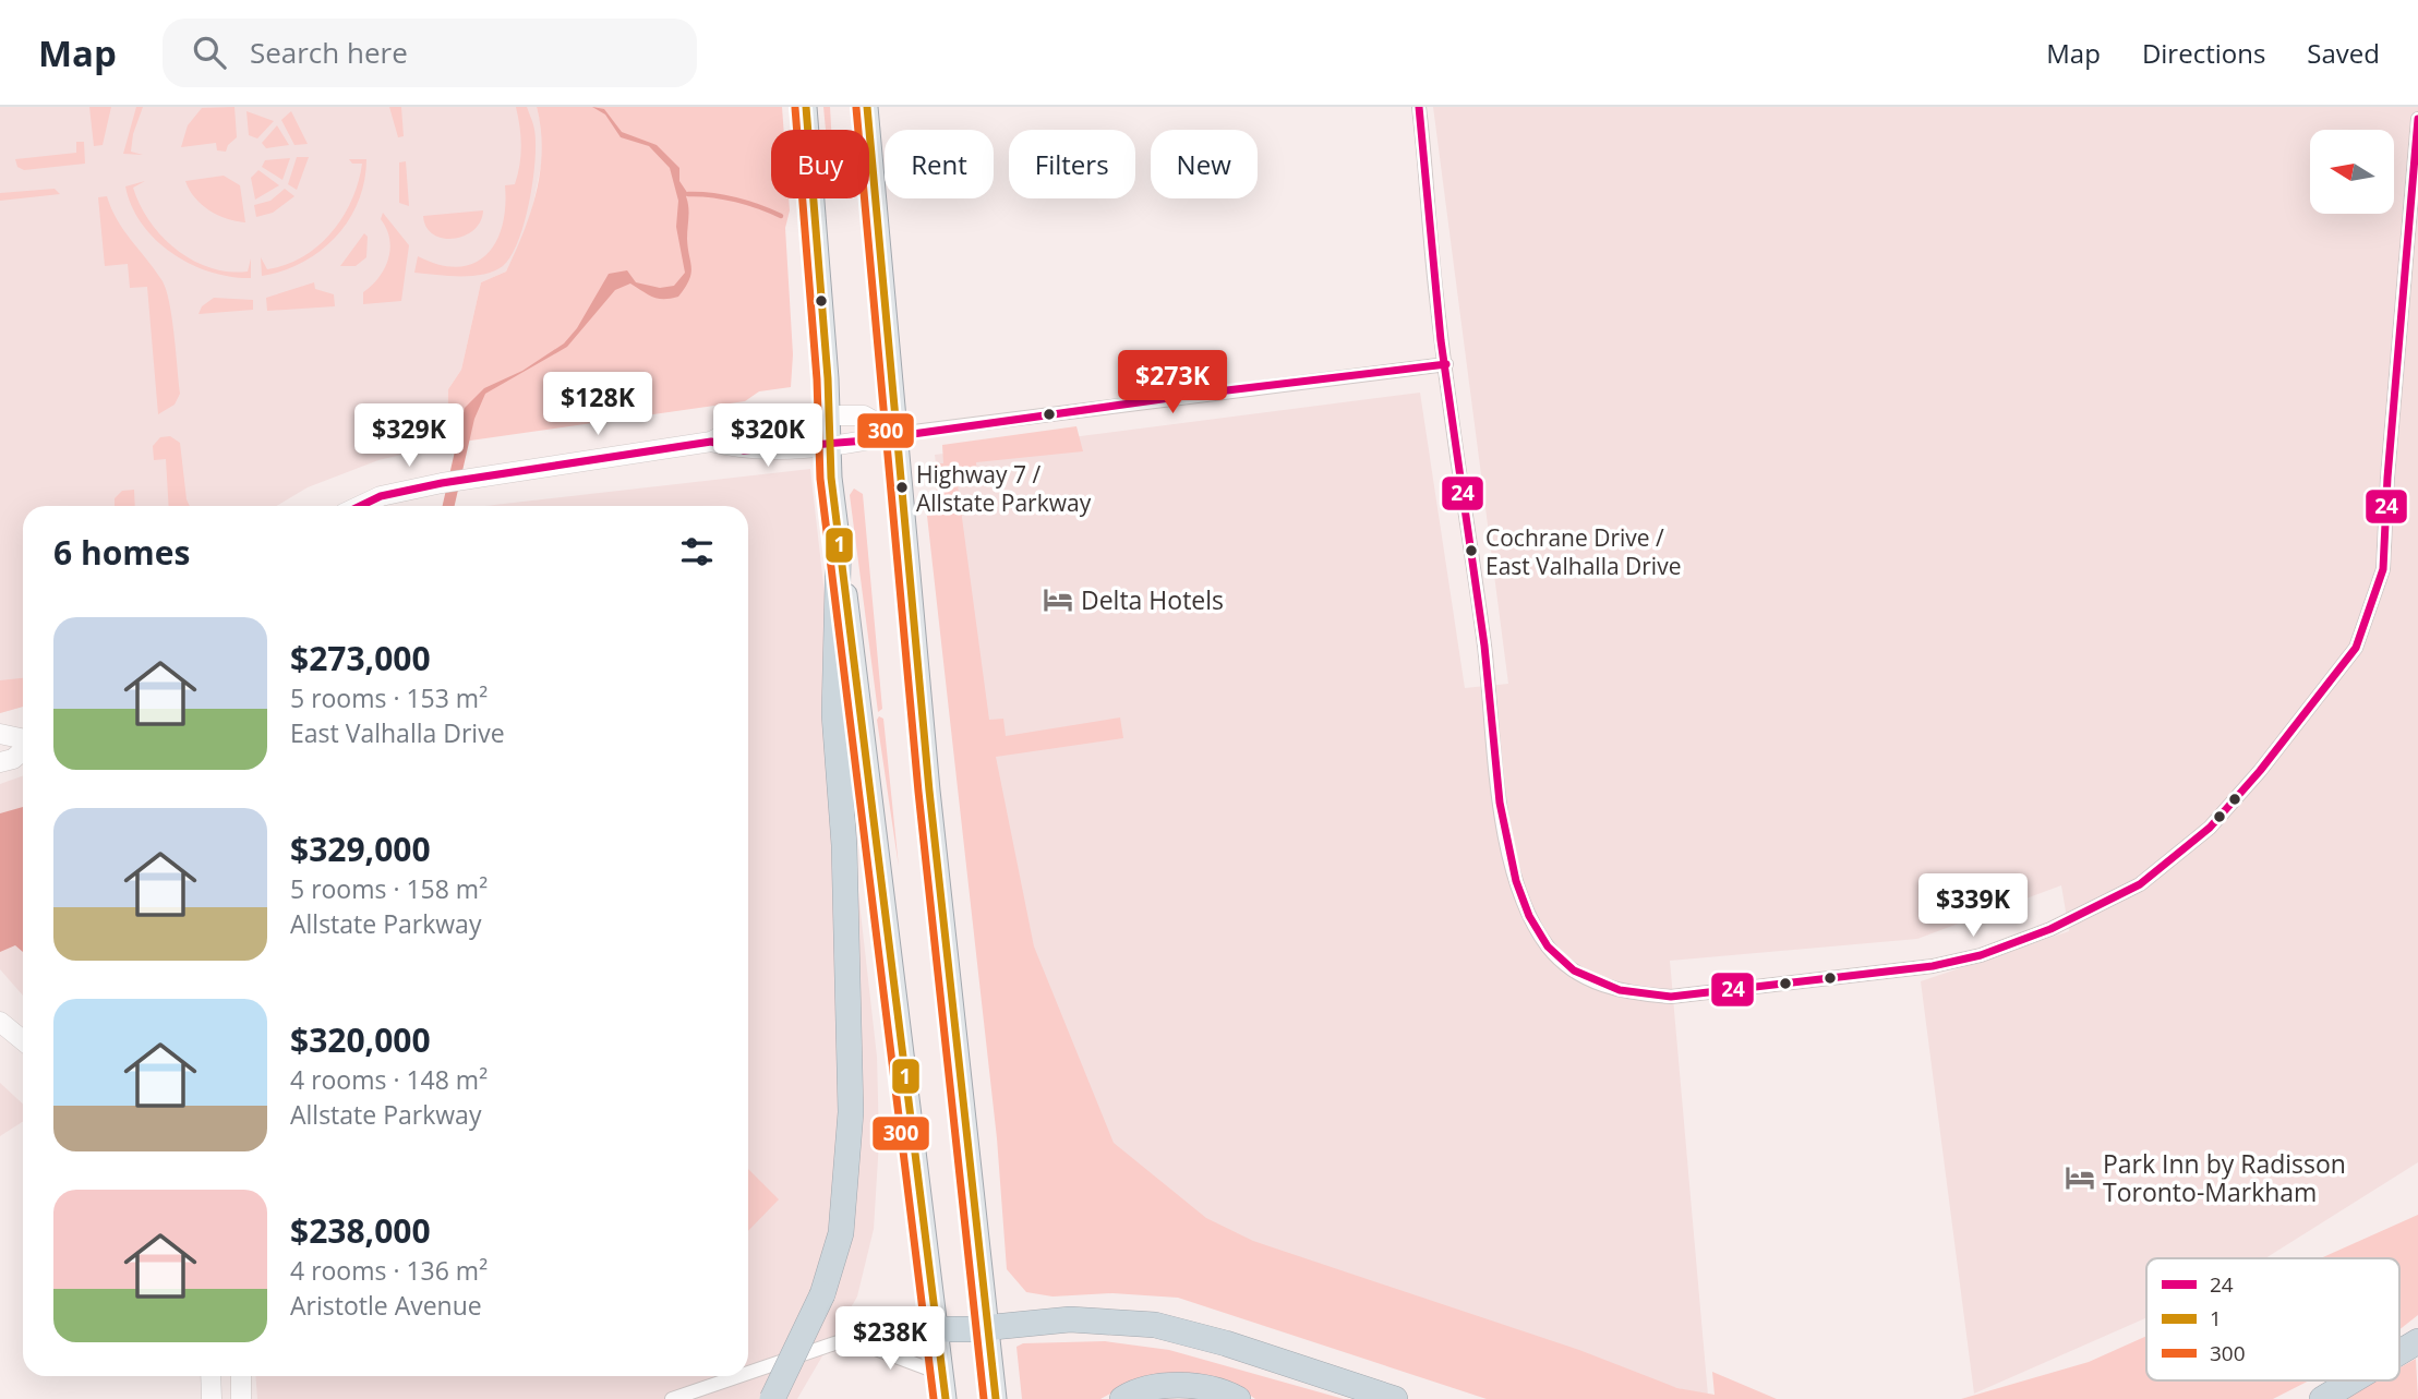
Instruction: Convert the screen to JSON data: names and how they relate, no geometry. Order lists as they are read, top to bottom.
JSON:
{
  "places": {
    "other": ["Highway 7 / Allstate Parkway", "Cochrane Drive / East Valhalla Drive"],
    "hotel": ["Delta Hotels", "Park Inn by Radisson Toronto-Markham"]
  },
  "lines": ["transit line 24", "transit line 1", "transit line 300"],
  "legend": ["24", "1", "300"],
  "north": "left",
  "page": {
    "header": "Map",
    "search": "Search here",
    "nav": ["Map", "Directions", "Saved"],
    "chip": [
      "Buy",
      "Rent",
      "Filters",
      "New"
    ],
    "price": [
      "$273K",
      "$128K",
      "$329K",
      "$320K",
      "$339K",
      "$238K"
    ],
    "heading": "6 homes",
    "list": [
      {
        "name": "$273,000",
        "note": "5 rooms · 153 m² · East Valhalla Drive"
      },
      {
        "name": "$329,000",
        "note": "5 rooms · 158 m² · Allstate Parkway"
      },
      {
        "name": "$320,000",
        "note": "4 rooms · 148 m² · Allstate Parkway"
      },
      {
        "name": "$238,000",
        "note": "4 rooms · 136 m² · Aristotle Avenue"
      }
    ]
  }
}
